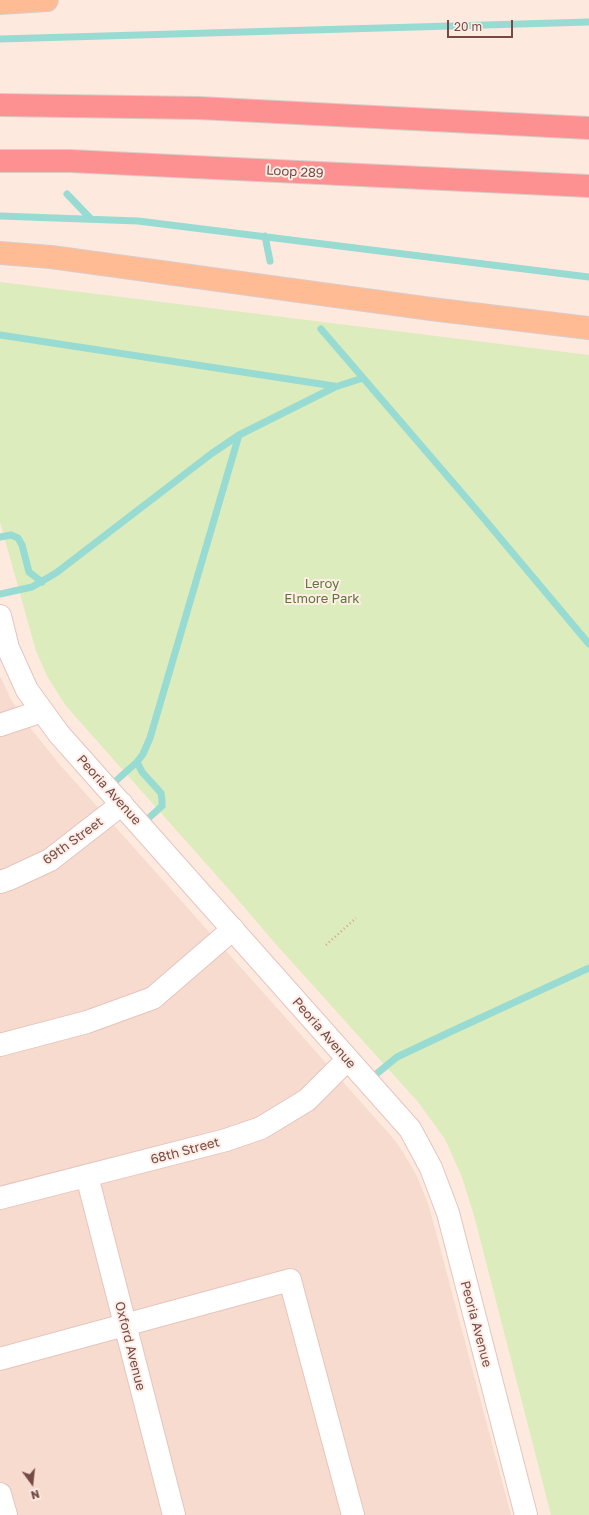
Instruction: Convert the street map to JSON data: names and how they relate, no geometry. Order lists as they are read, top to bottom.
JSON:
{
  "streets": {
    "highway": ["Loop 289"],
    "street": [
      "Peoria Avenue",
      "69th Street",
      "68th Street",
      "Oxford Avenue"
    ]
  },
  "crossings": [
    ["Peoria Avenue", "69th Street"],
    ["Peoria Avenue", "68th Street"],
    ["68th Street", "Oxford Avenue"]
  ],
  "parks": ["Leroy Elmore Park"],
  "scale_bar": "20 m",
  "north": "bottom"
}
